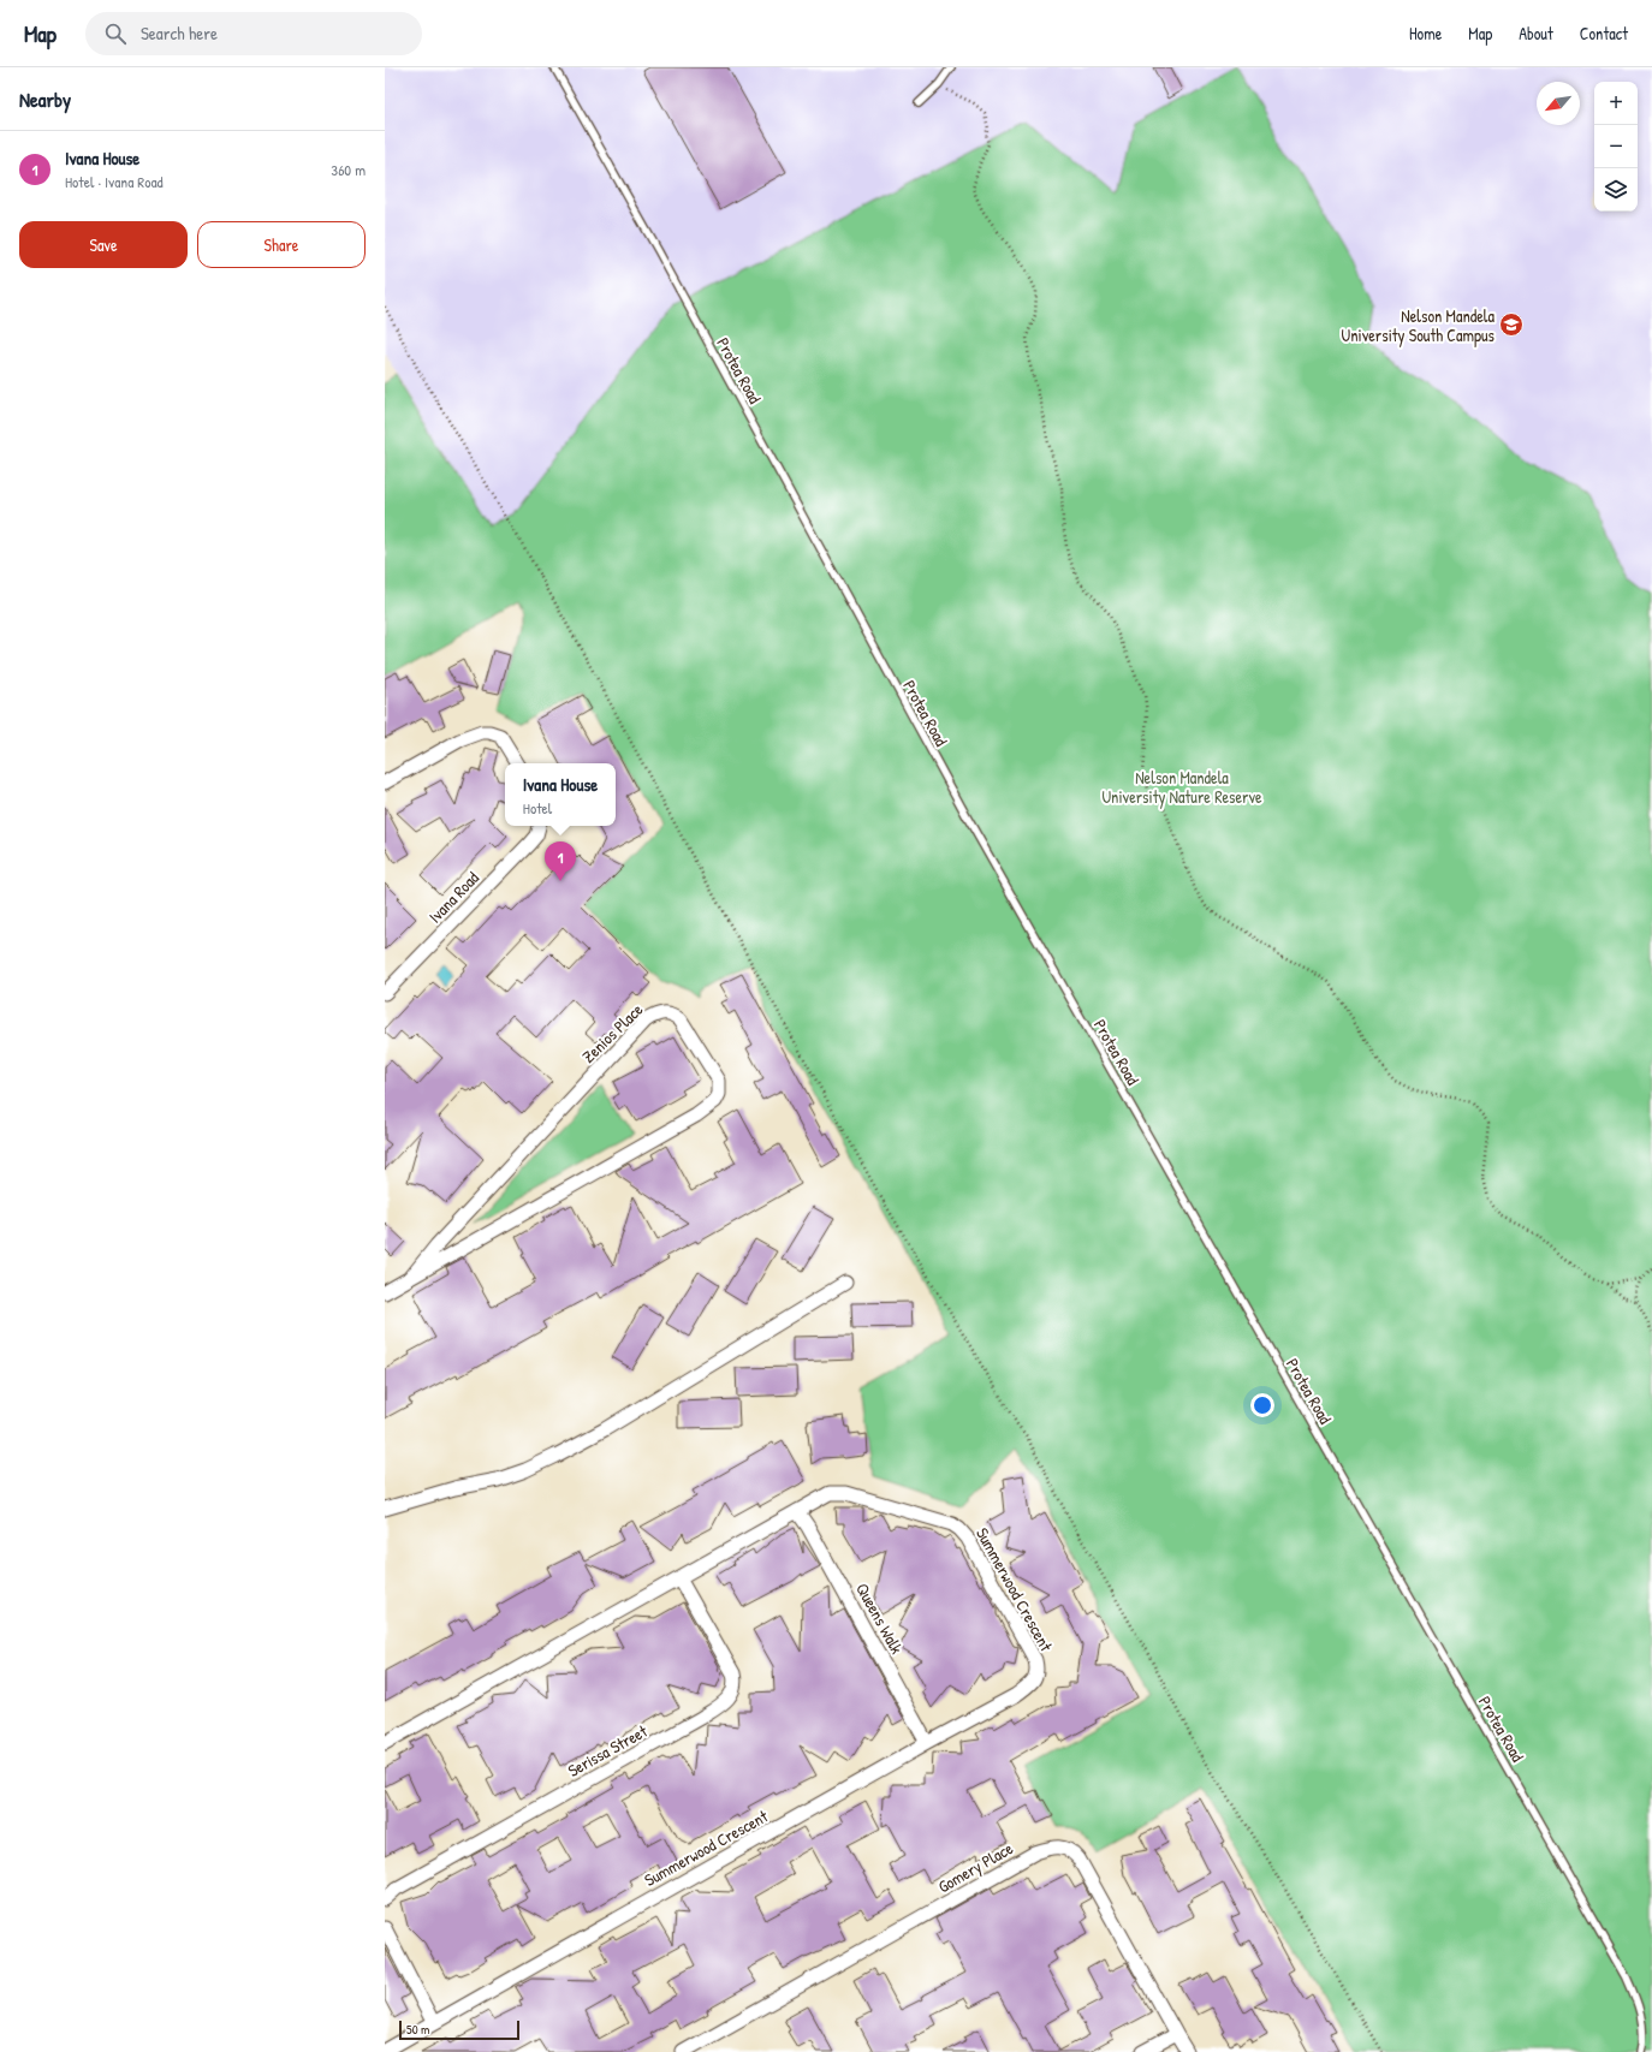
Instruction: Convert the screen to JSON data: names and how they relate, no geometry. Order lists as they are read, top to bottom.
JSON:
{
  "streets": {
    "street": [
      "Ivana Road",
      "Zenios Place",
      "Summerwood Crescent",
      "Queens Walk",
      "Serissa Street",
      "Gomery Place"
    ],
    "lane": ["Protea Road"]
  },
  "crossings": [
    ["Summerwood Crescent", "Queens Walk"],
    ["Summerwood Crescent", "Serissa Street"]
  ],
  "parks": ["Nelson Mandela University Nature Reserve"],
  "places": {
    "school or university": ["Nelson Mandela University South Campus"]
  },
  "scale_bar": "50 m",
  "north": "bottom left",
  "page": {
    "header": "Map",
    "search": "Search here",
    "nav": [
      "Home",
      "Map",
      "About",
      "Contact"
    ],
    "heading": "Nearby",
    "map_buttons": ["+", "−"],
    "list": [
      {
        "mark": "1",
        "name": "Ivana House",
        "note": "Hotel · Ivana Road",
        "value": "360 m"
      }
    ],
    "buttons": ["Save", "Share"],
    "popup": ["Ivana House", "Hotel"],
    "pins": "1",
    "scale": "50 m"
  }
}
